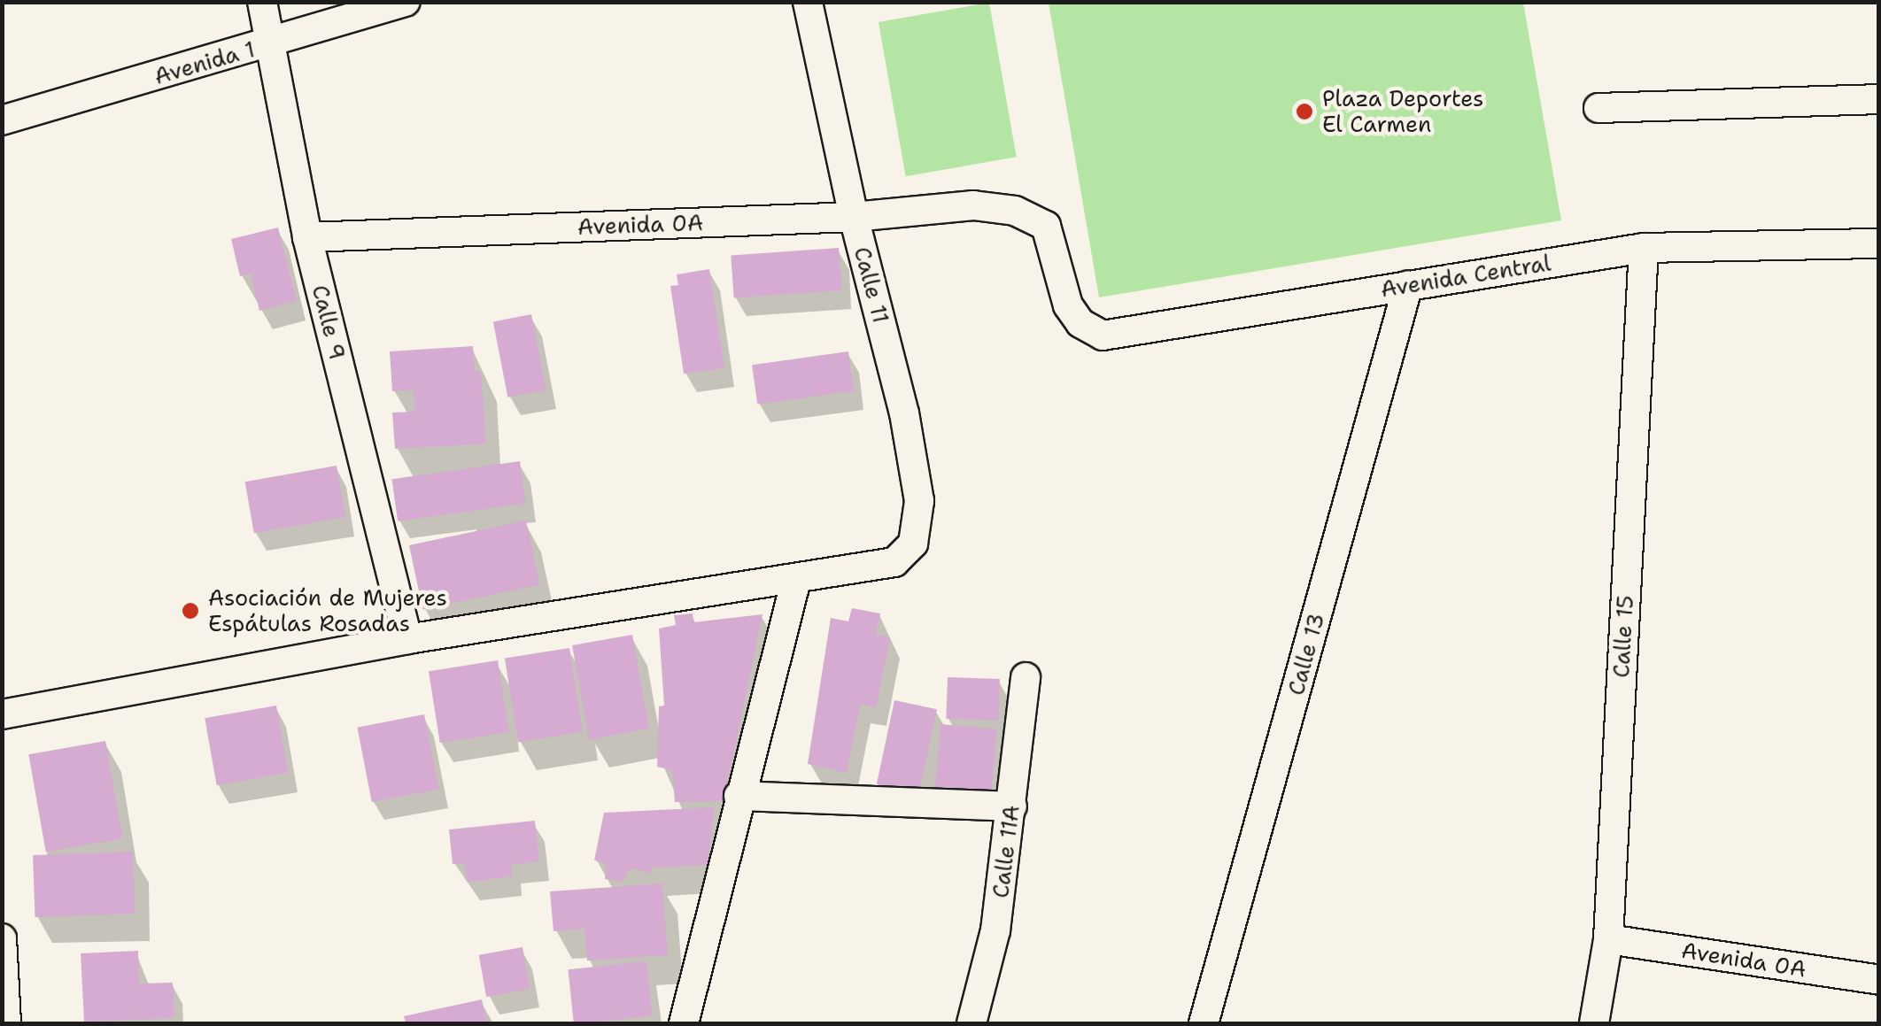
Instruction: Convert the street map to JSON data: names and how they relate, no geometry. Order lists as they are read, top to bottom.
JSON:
{
  "streets": {
    "street": [
      "Avenida 1",
      "Avenida 0A",
      "Avenida Central",
      "Calle 11",
      "Calle 9",
      "Calle 15",
      "Calle 13",
      "Calle 11A"
    ]
  },
  "crossings": [
    ["Avenida 1", "Calle 9"],
    ["Avenida 0A", "Avenida Central"],
    ["Avenida 0A", "Calle 11"],
    ["Avenida 0A", "Calle 9"],
    ["Avenida 0A", "Calle 15"],
    ["Avenida Central", "Calle 15"],
    ["Avenida Central", "Calle 13"]
  ],
  "places": ["Plaza Deportes El Carmen", "Asociación de Mujeres Espátulas Rosadas"]
}
